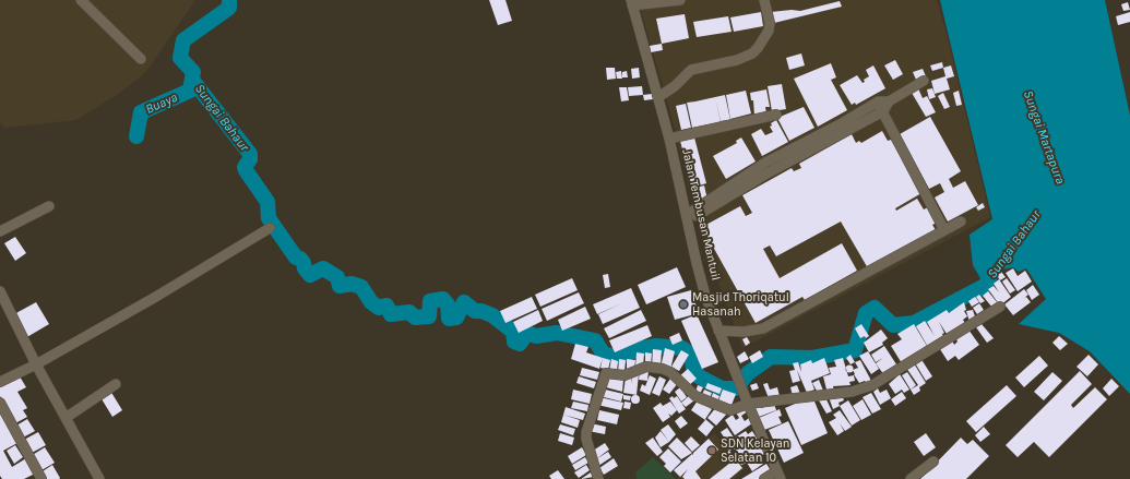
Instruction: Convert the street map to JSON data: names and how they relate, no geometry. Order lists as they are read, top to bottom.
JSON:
{
  "streets": {
    "street": ["Jalan Tembusan Mantuil"]
  },
  "water": ["Buaya", "Sungai Bahaur", "Sungai Martapura"],
  "places": ["Masjid Thoriqatul Hasanah", "SDN Kelayan Selatan 10"]
}
